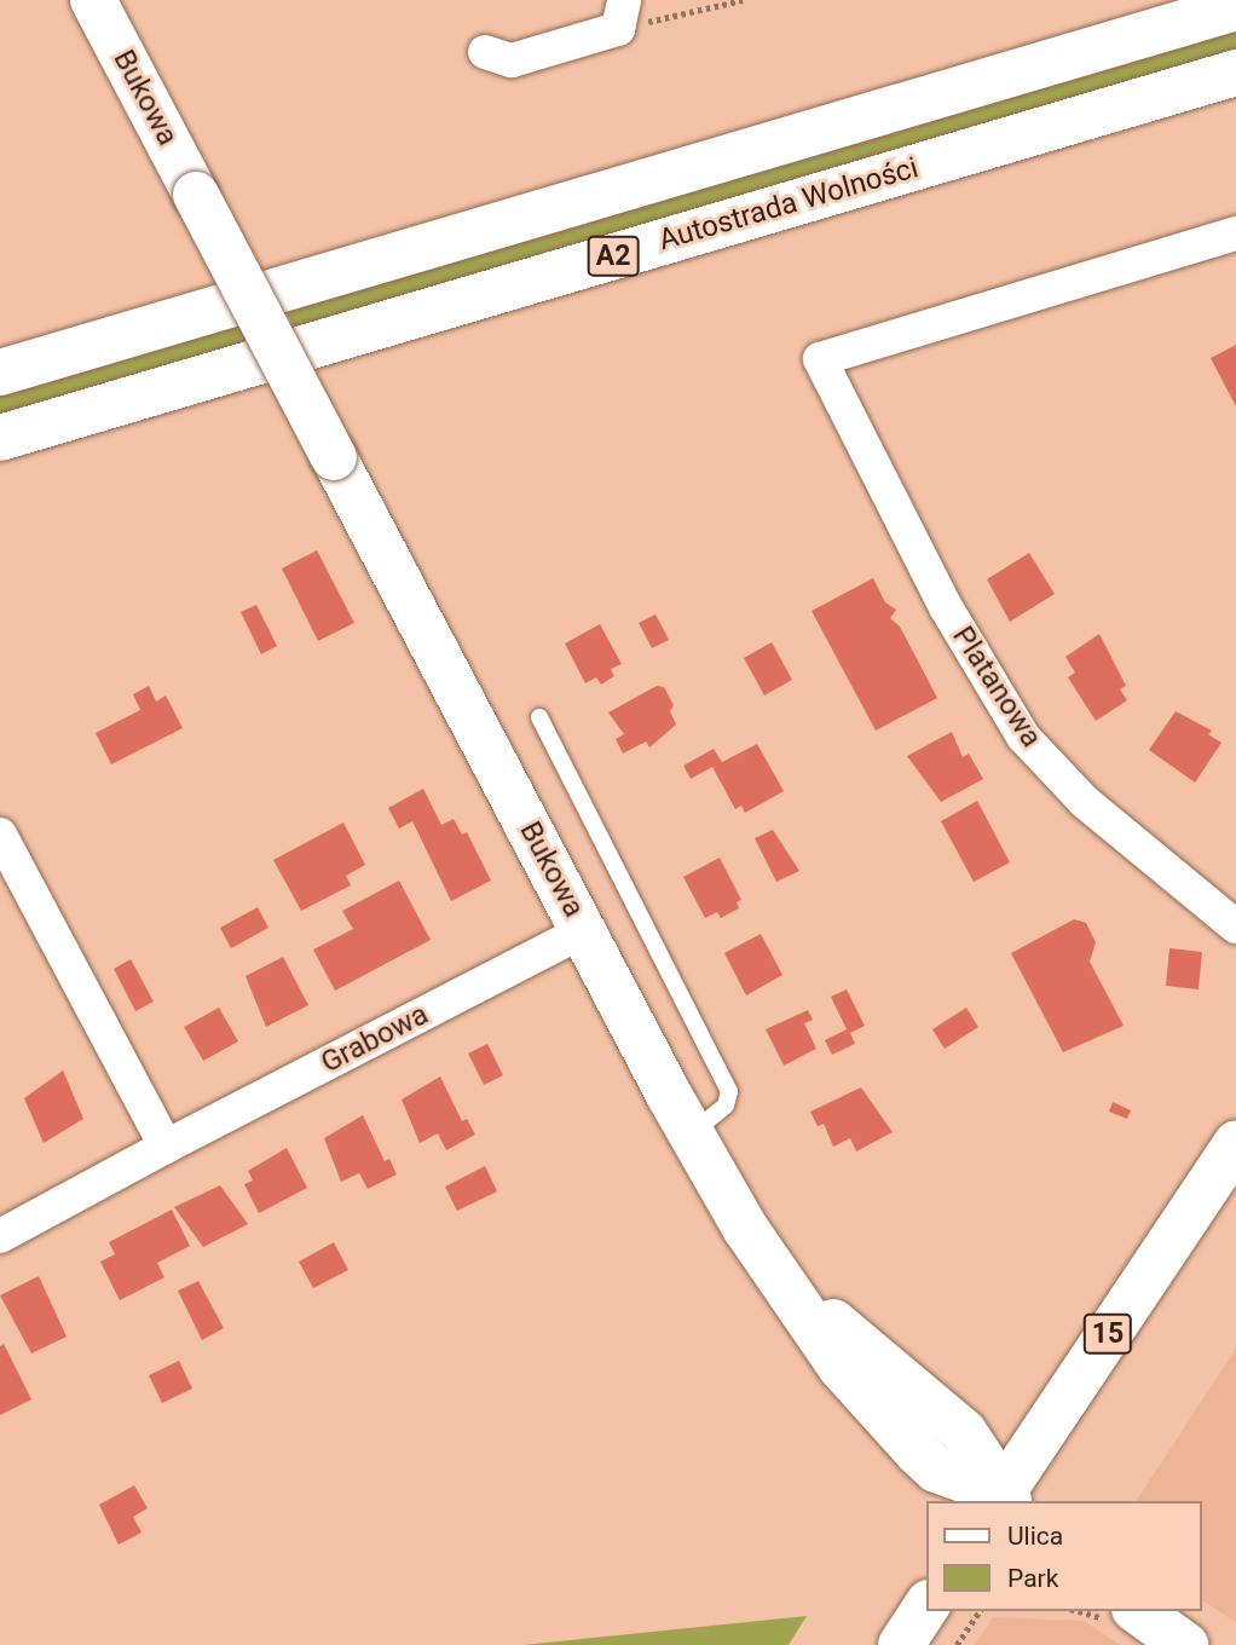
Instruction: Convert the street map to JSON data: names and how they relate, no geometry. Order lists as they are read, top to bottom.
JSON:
{
  "streets": {
    "main road": [
      "Bukowa",
      "Autostrada Wolności",
      "A2",
      "15"
    ],
    "street": ["Platanowa", "Grabowa"]
  },
  "crossings": [
    ["Bukowa", "Grabowa"],
    ["Bukowa", "15"]
  ],
  "legend": ["Ulica", "Park"]
}
